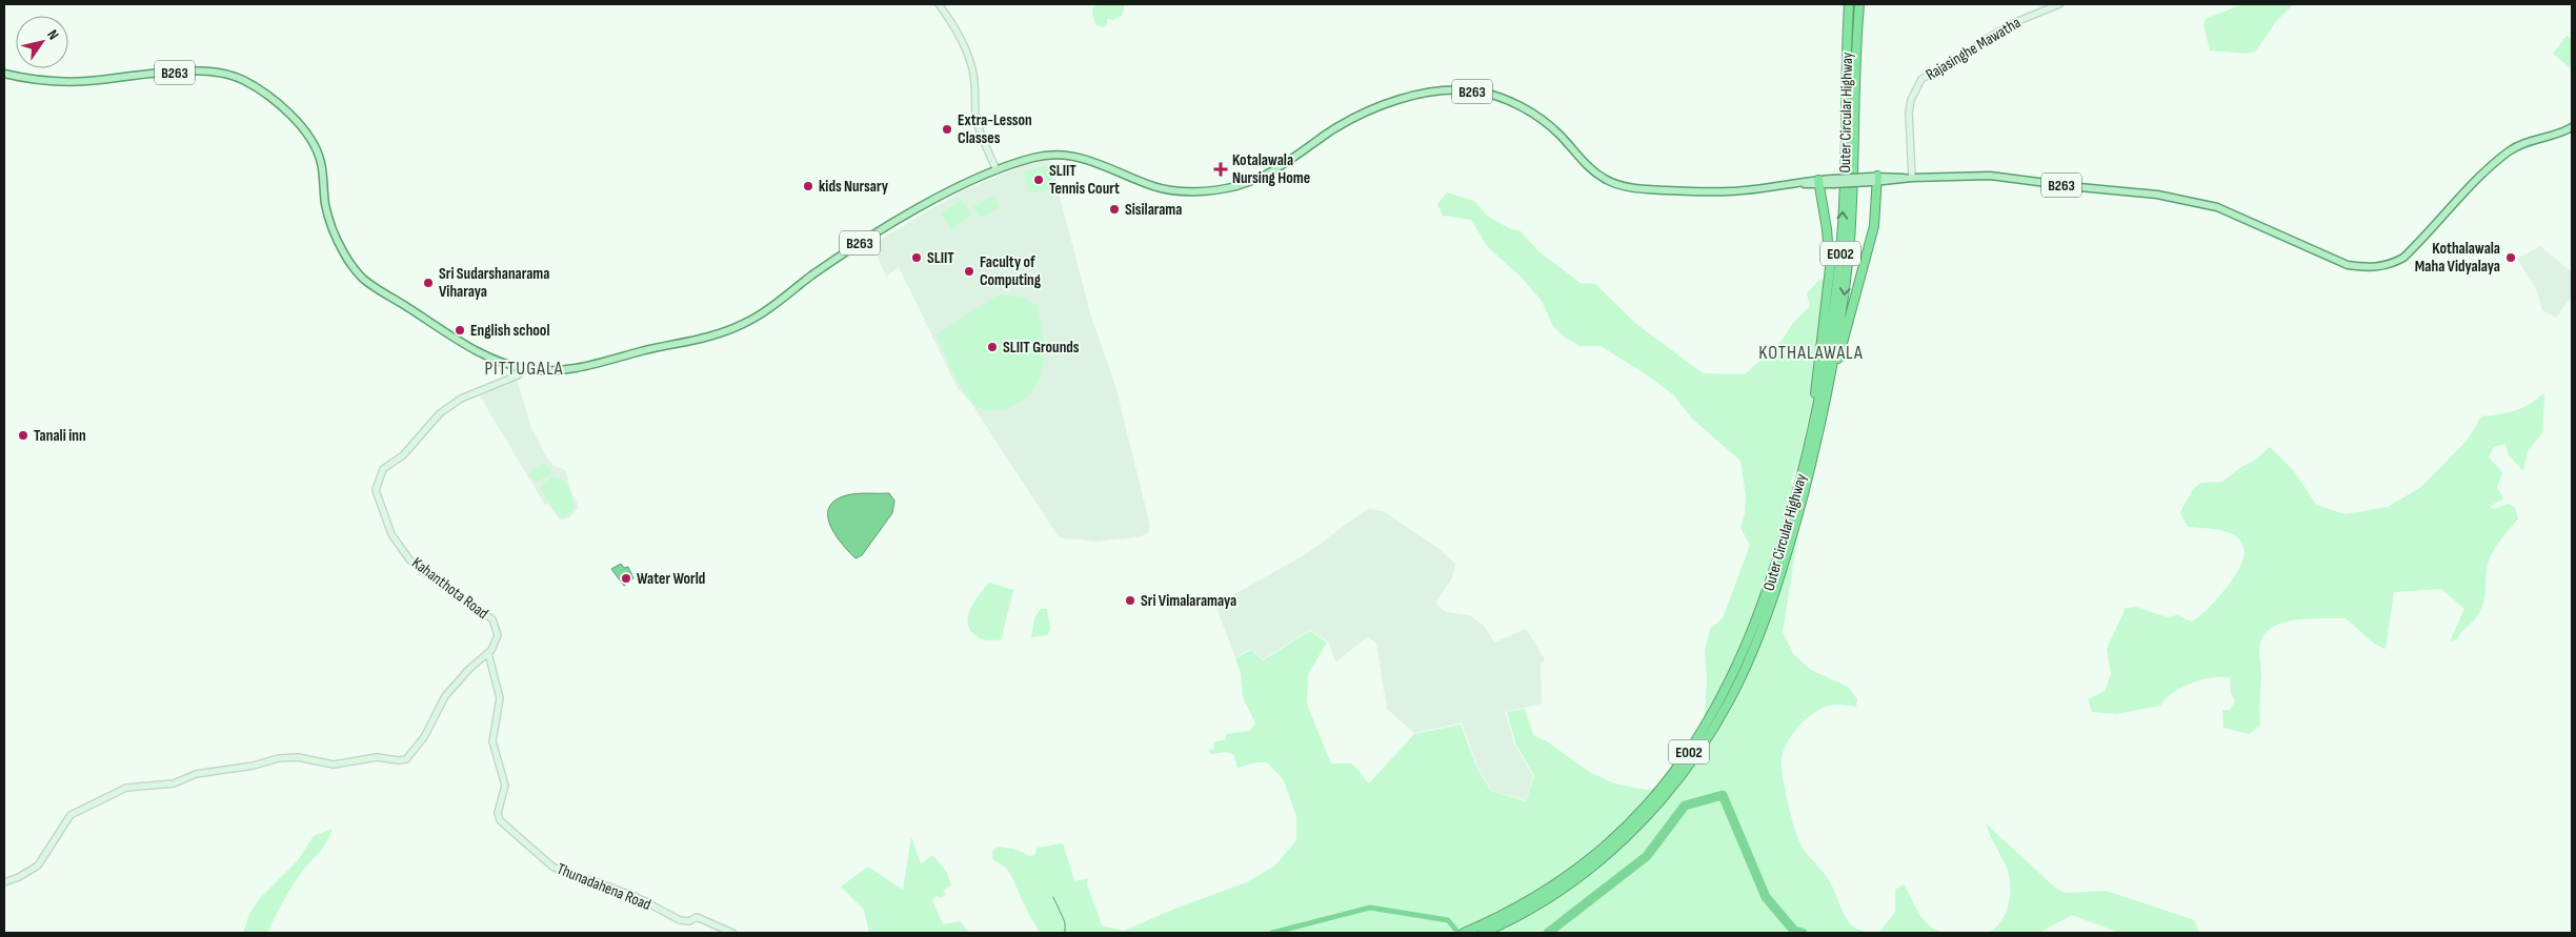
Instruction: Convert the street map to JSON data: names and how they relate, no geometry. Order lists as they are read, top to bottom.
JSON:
{
  "streets": {
    "highway": ["Outer Circular Highway", "E002"],
    "main road": [
      "Rajasinghe Mawatha",
      "B263",
      "Kahanthota Road",
      "Thunadahena Road"
    ]
  },
  "crossings": [
    ["Rajasinghe Mawatha", "B263"],
    ["B263", "Kahanthota Road"],
    ["Kahanthota Road", "Thunadahena Road"]
  ],
  "districts": ["KOTHALAWALA", "PITTUGALA"],
  "places": {
    "other": [
      "Extra-Lesson Classes",
      "SLIIT Tennis Court",
      "kids Nursary",
      "Sisilarama",
      "SLIIT",
      "Kothalawala Maha Vidyalaya",
      "Faculty of Computing",
      "Sri Sudarshanarama Viharaya",
      "English school",
      "SLIIT Grounds",
      "Tanali inn",
      "Water World",
      "Sri Vimalaramaya"
    ],
    "health": ["Kotalawala Nursing Home"]
  },
  "north": "top right"
}
